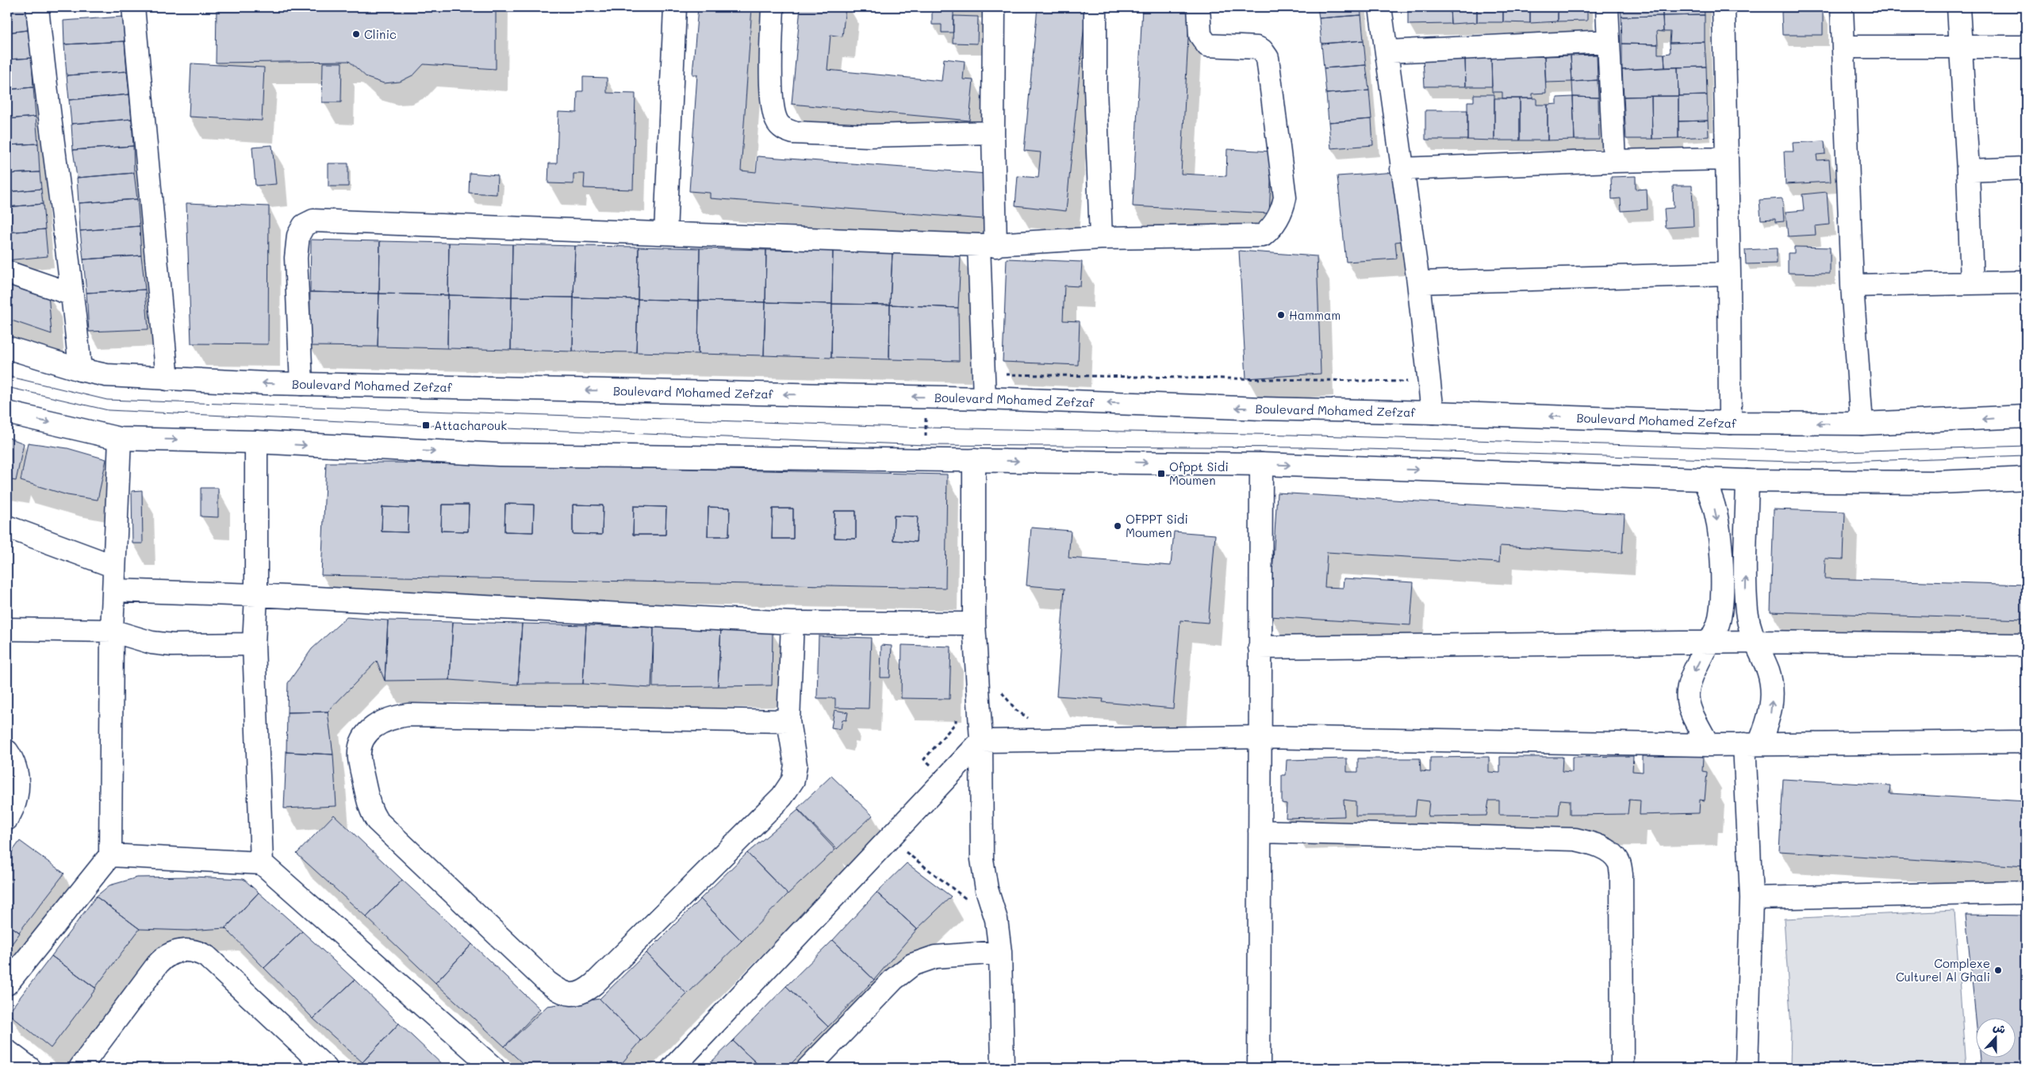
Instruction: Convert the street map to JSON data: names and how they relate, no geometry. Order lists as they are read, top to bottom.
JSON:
{
  "streets": {
    "street": ["Boulevard Mohamed Zefzaf"]
  },
  "places": {
    "other": [
      "Clinic",
      "Hammam",
      "OFPPT Sidi Moumen",
      "Complexe Culturel Al Ghali"
    ],
    "transit": ["Attacharouk", "Ofppt Sidi Moumen"]
  },
  "north": "top"
}
